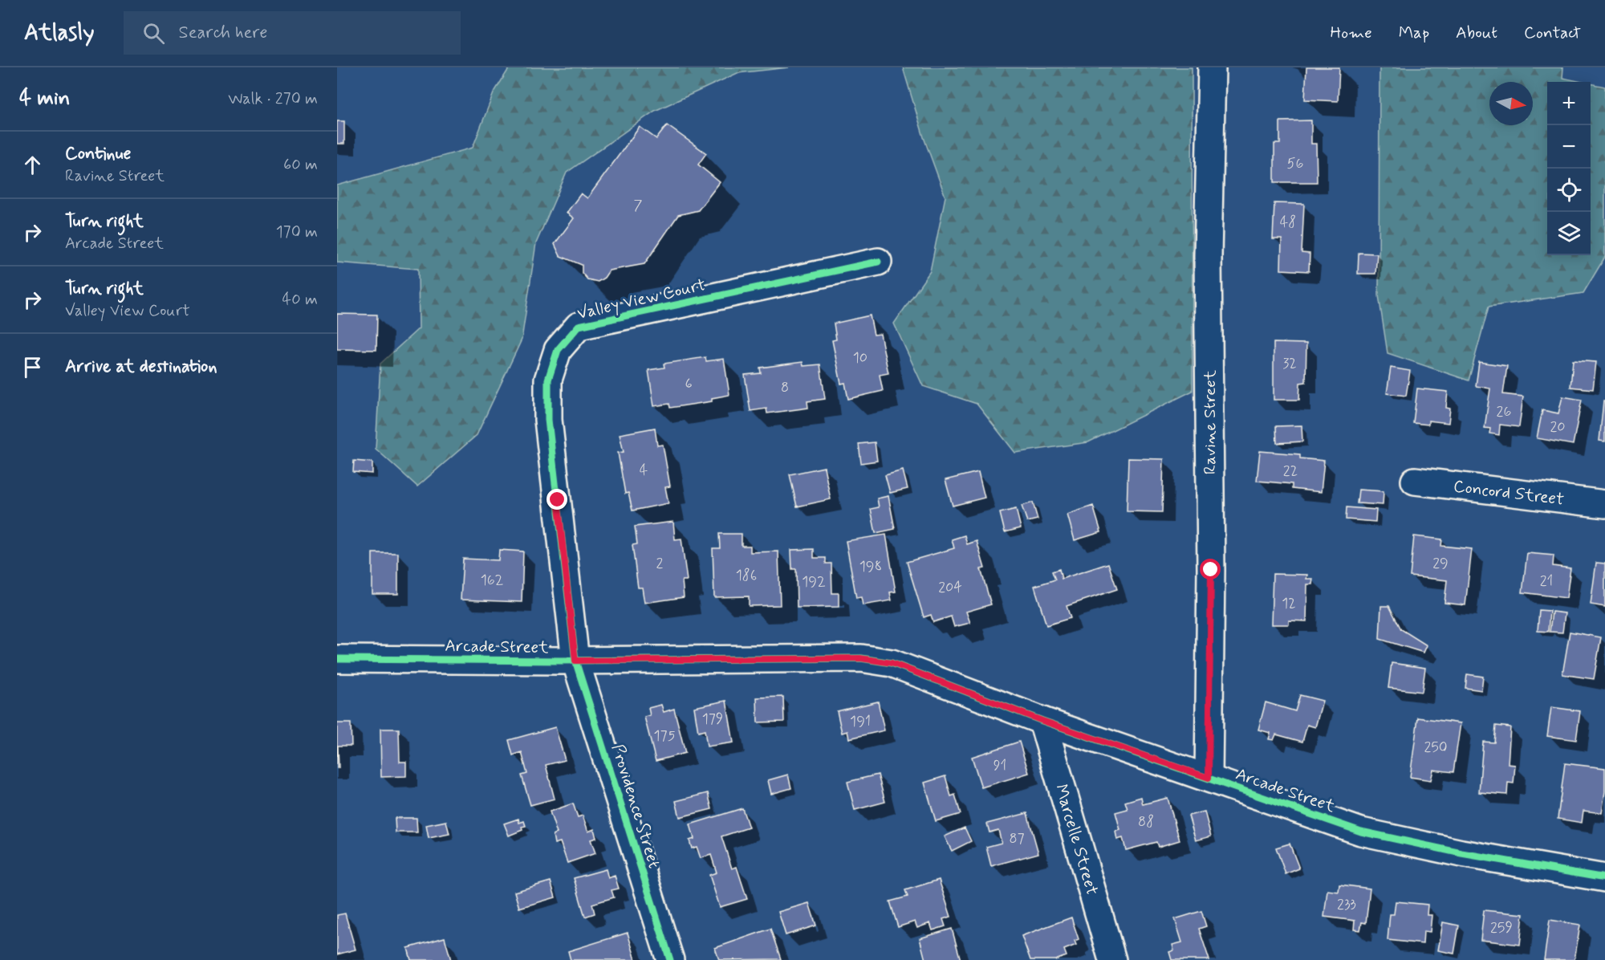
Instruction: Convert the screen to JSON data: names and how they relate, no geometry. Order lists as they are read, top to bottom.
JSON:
{
  "streets": {
    "street": [
      "Valley View Court",
      "Ravine Street",
      "Concord Street",
      "Arcade Street",
      "Providence Street",
      "Marcelle Street"
    ]
  },
  "crossings": [
    ["Valley View Court", "Arcade Street"],
    ["Valley View Court", "Providence Street"],
    ["Ravine Street", "Arcade Street"],
    ["Arcade Street", "Providence Street"],
    ["Arcade Street", "Marcelle Street"]
  ],
  "house_numbers": [
    "56",
    "7",
    "48",
    "10",
    "32",
    "6",
    "8",
    "26",
    "20",
    "4",
    "22",
    "2",
    "29",
    "198",
    "186",
    "162",
    "21",
    "192",
    "204",
    "12",
    "179",
    "191",
    "175",
    "250",
    "91",
    "88",
    "87",
    "233",
    "259"
  ],
  "north": "right",
  "page": {
    "header": "Atlasly",
    "search": "Search here",
    "nav": [
      "Home",
      "Map",
      "About",
      "Contact"
    ],
    "heading": ["4 min", "Walk · 270 m"],
    "map_buttons": ["+", "−"],
    "list": [
      ["Continue", "Ravine Street", "60 m"],
      ["Turn right", "Arcade Street", "170 m"],
      ["Turn right", "Valley View Court", "40 m"],
      "Arrive at destination"
    ]
  }
}
